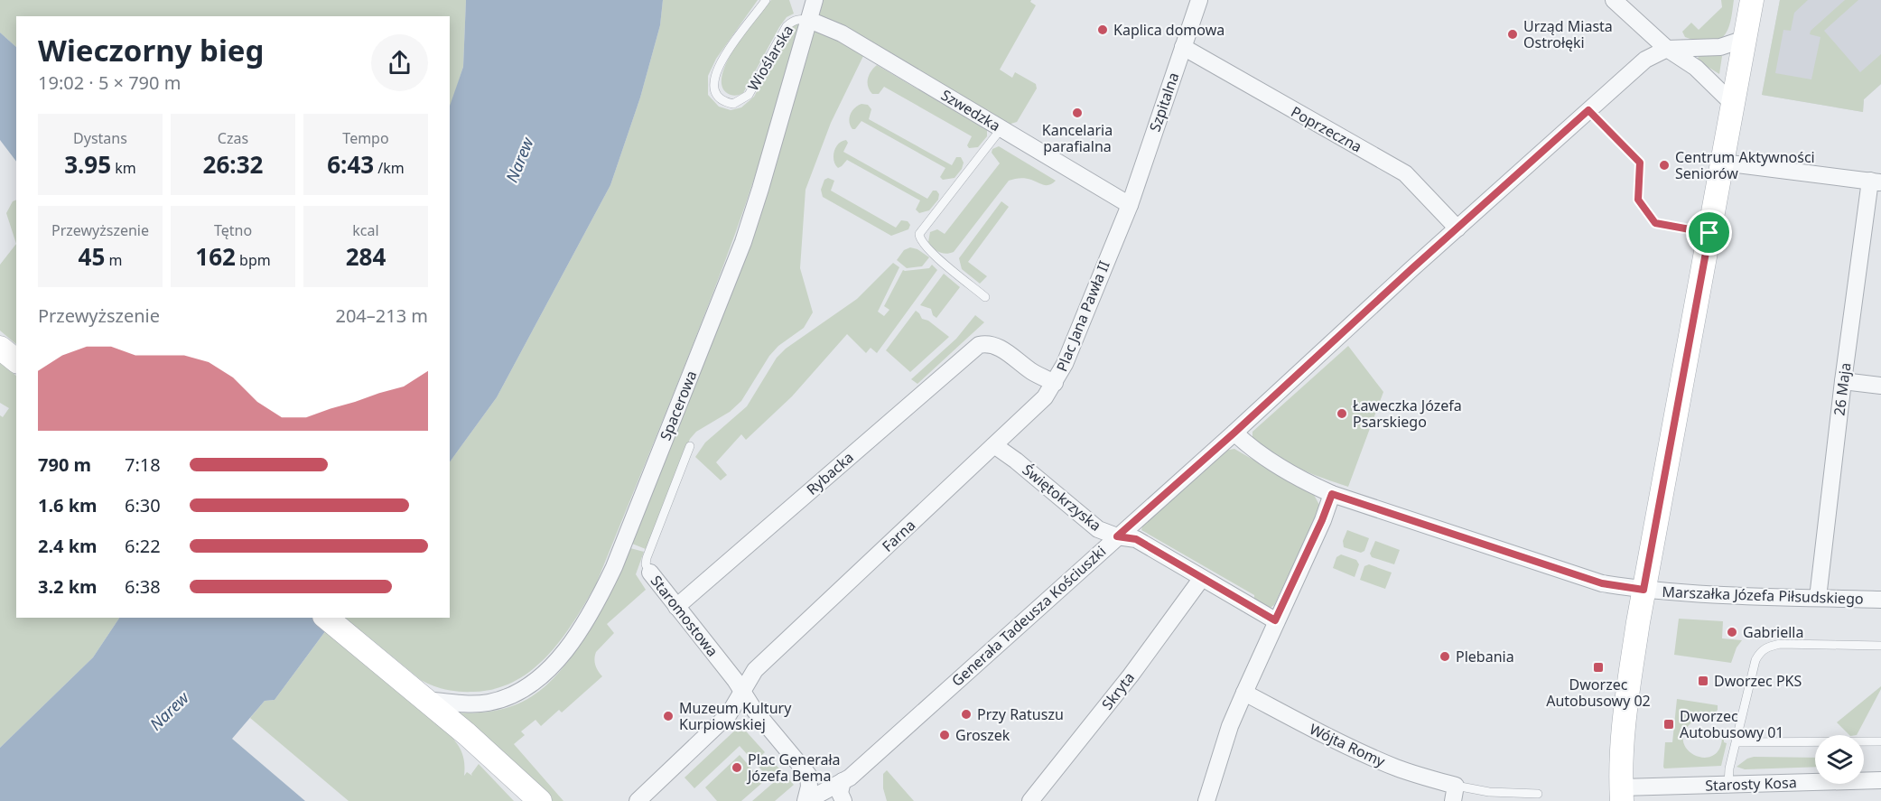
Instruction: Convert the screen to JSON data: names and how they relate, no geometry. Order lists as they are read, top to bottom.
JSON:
{
  "streets": {
    "street": [
      "Szpitalna",
      "Szwedzka",
      "Poprzeczna",
      "Plac Jana Pawła II",
      "26 Maja",
      "Spacerowa",
      "Rybacka",
      "Świętokrzyska",
      "Farna",
      "Marszałka Józefa Piłsudskiego",
      "Staromostowa",
      "Generała Tadeusza Kościuszki",
      "Skryta",
      "Wójta Romy",
      "Starosty Kosa"
    ],
    "lane": ["Wioślarska"]
  },
  "crossings": [
    ["Wioślarska", "Szwedzka"],
    ["Wioślarska", "Spacerowa"],
    ["Szpitalna", "Szwedzka"],
    ["Szpitalna", "Poprzeczna"],
    ["Szpitalna", "Plac Jana Pawła II"],
    ["Szwedzka", "Plac Jana Pawła II"],
    ["Szwedzka", "Spacerowa"],
    ["Poprzeczna", "Generała Tadeusza Kościuszki"],
    ["Plac Jana Pawła II", "Rybacka"],
    ["Plac Jana Pawła II", "Farna"],
    ["26 Maja", "Marszałka Józefa Piłsudskiego"],
    ["Rybacka", "Staromostowa"],
    ["Świętokrzyska", "Farna"],
    ["Świętokrzyska", "Generała Tadeusza Kościuszki"],
    ["Świętokrzyska", "Skryta"],
    ["Farna", "Staromostowa"],
    ["Marszałka Józefa Piłsudskiego", "Generała Tadeusza Kościuszki"]
  ],
  "water": ["Narew"],
  "places": {
    "other": [
      "Kaplica domowa",
      "Urząd Miasta Ostrołęki",
      "Kancelaria parafialna",
      "Centrum Aktywności Seniorów",
      "Ławeczka Józefa Psarskiego",
      "Gabriella",
      "Plebania",
      "Przy Ratuszu",
      "Muzeum Kultury Kurpiowskiej",
      "Groszek",
      "Plac Generała Józefa Bema"
    ],
    "transit": ["Dworzec Autobusowy 02", "Dworzec PKS", "Dworzec Autobusowy 01"]
  },
  "page": {
    "heading": ["Wieczorny bieg", "19:02 · 5 × 790 m"],
    "stats": [
      ["Dystans", "3.95 km"],
      ["Czas", "26:32"],
      ["Tempo", "6:43 /km"],
      ["Przewyższenie", "45 m"],
      ["Tętno", "162 bpm"],
      ["kcal", "284"]
    ],
    "chart": ["Przewyższenie", "204–213 m"],
    "list": [
      {
        "name": "790 m",
        "note": "7:18"
      },
      {
        "name": "1.6 km",
        "note": "6:30"
      },
      {
        "name": "2.4 km",
        "note": "6:22"
      },
      {
        "name": "3.2 km",
        "note": "6:38"
      }
    ]
  }
}
